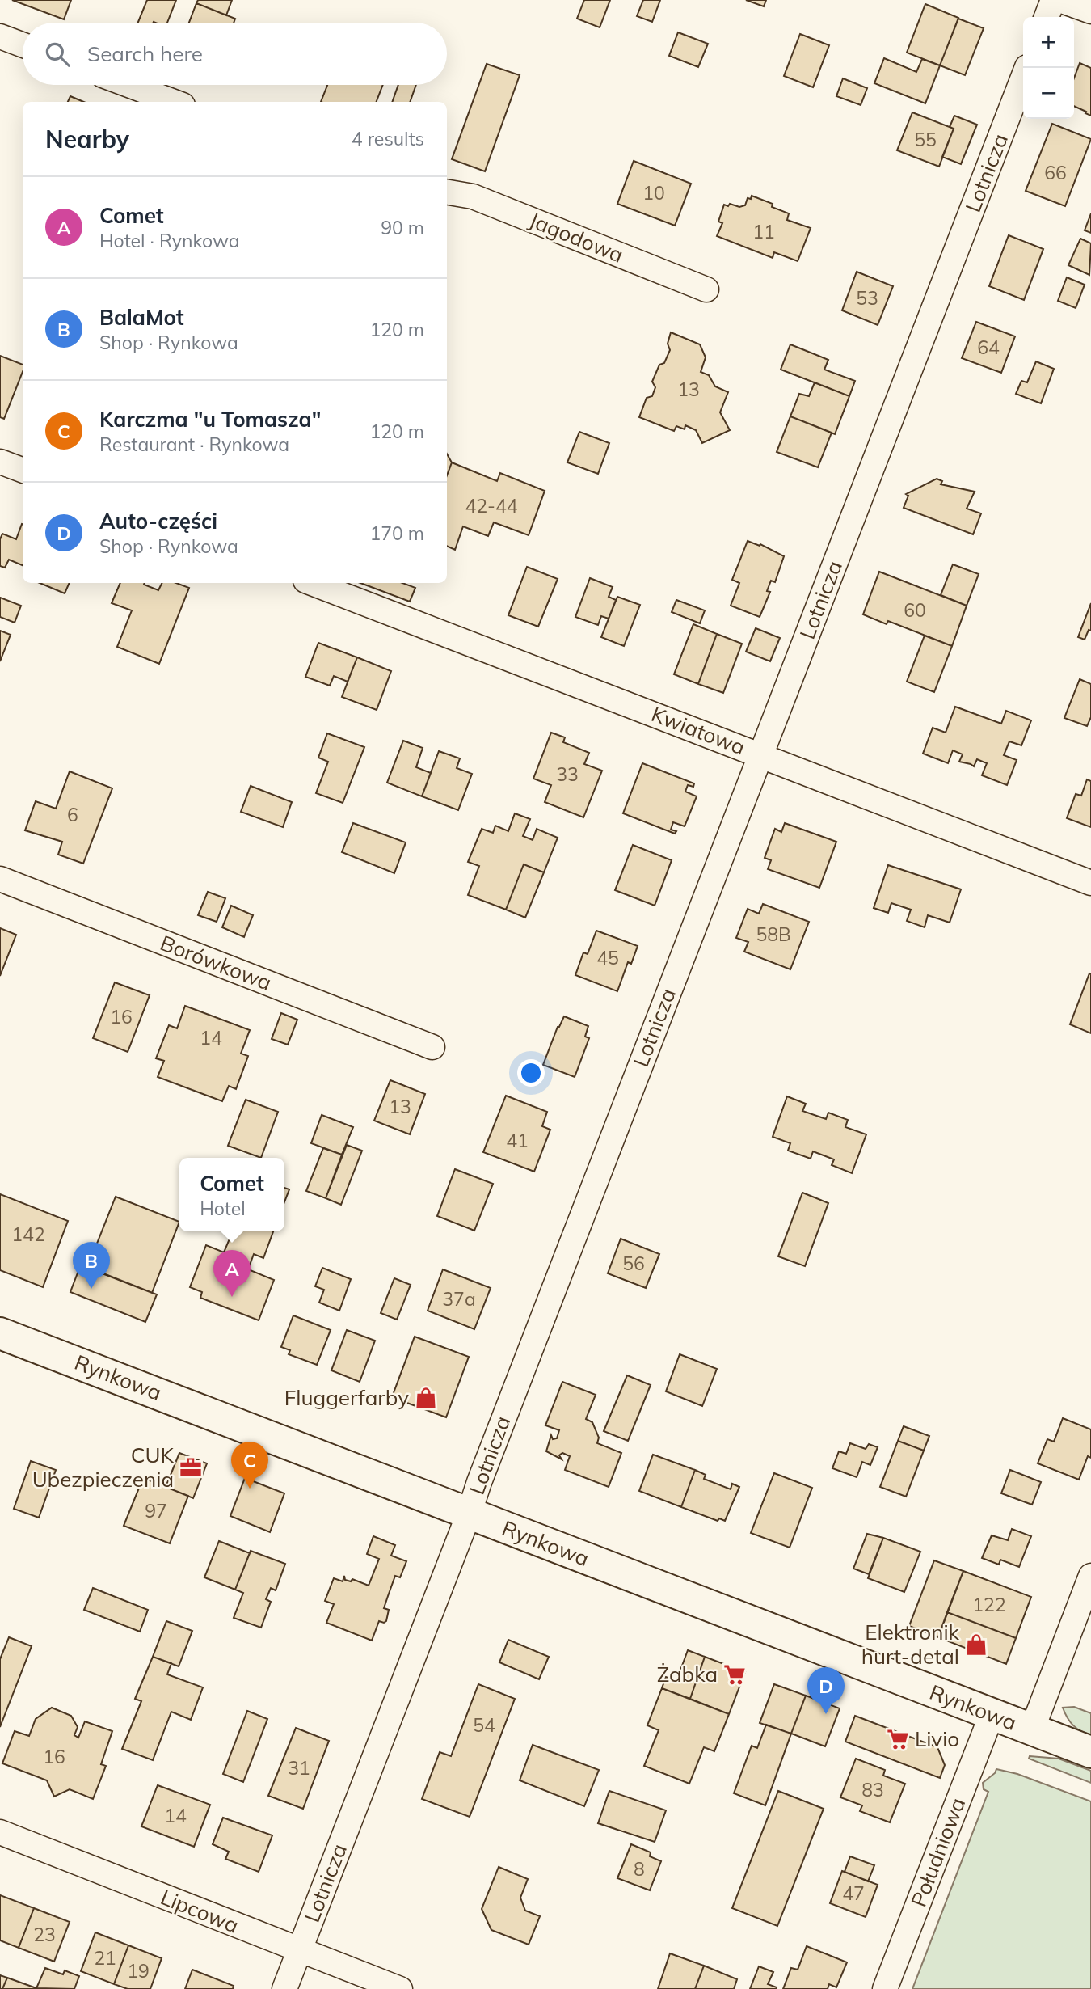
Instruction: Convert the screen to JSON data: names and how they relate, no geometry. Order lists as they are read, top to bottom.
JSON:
{
  "streets": {
    "street": [
      "Lotnicza",
      "Jagodowa",
      "Kwiatowa",
      "Borówkowa",
      "Rynkowa",
      "Południowa",
      "Lipcowa"
    ]
  },
  "crossings": [
    ["Lotnicza", "Kwiatowa"],
    ["Lotnicza", "Rynkowa"],
    ["Lotnicza", "Lipcowa"],
    ["Rynkowa", "Południowa"]
  ],
  "places": {
    "shop": ["Fluggerfarby", "Elektronik hurt-detal"],
    "office": ["CUK Ubezpieczenia"],
    "supermarket": ["Żabka", "Livio"]
  },
  "house_numbers": [
    "55",
    "66",
    "10",
    "11",
    "53",
    "64",
    "13",
    "42-44",
    "60",
    "33",
    "6",
    "58B",
    "45",
    "16",
    "14",
    "13",
    "41",
    "142",
    "56",
    "37a",
    "97",
    "122",
    "54",
    "16",
    "31",
    "83",
    "14",
    "8",
    "47",
    "23",
    "21",
    "19"
  ],
  "page": {
    "map_buttons": ["+", "−"],
    "search": "Search here",
    "heading": ["Nearby", "4 results"],
    "list": [
      {
        "mark": "A",
        "name": "Comet",
        "note": "Hotel · Rynkowa",
        "value": "90 m"
      },
      {
        "mark": "B",
        "name": "BalaMot",
        "note": "Shop · Rynkowa",
        "value": "120 m"
      },
      {
        "mark": "C",
        "name": "Karczma \"u Tomasza\"",
        "note": "Restaurant · Rynkowa",
        "value": "120 m"
      },
      {
        "mark": "D",
        "name": "Auto-części",
        "note": "Shop · Rynkowa",
        "value": "170 m"
      }
    ],
    "popup": ["Comet", "Hotel"],
    "pins": [
      "B",
      "A",
      "C",
      "D"
    ]
  }
}
